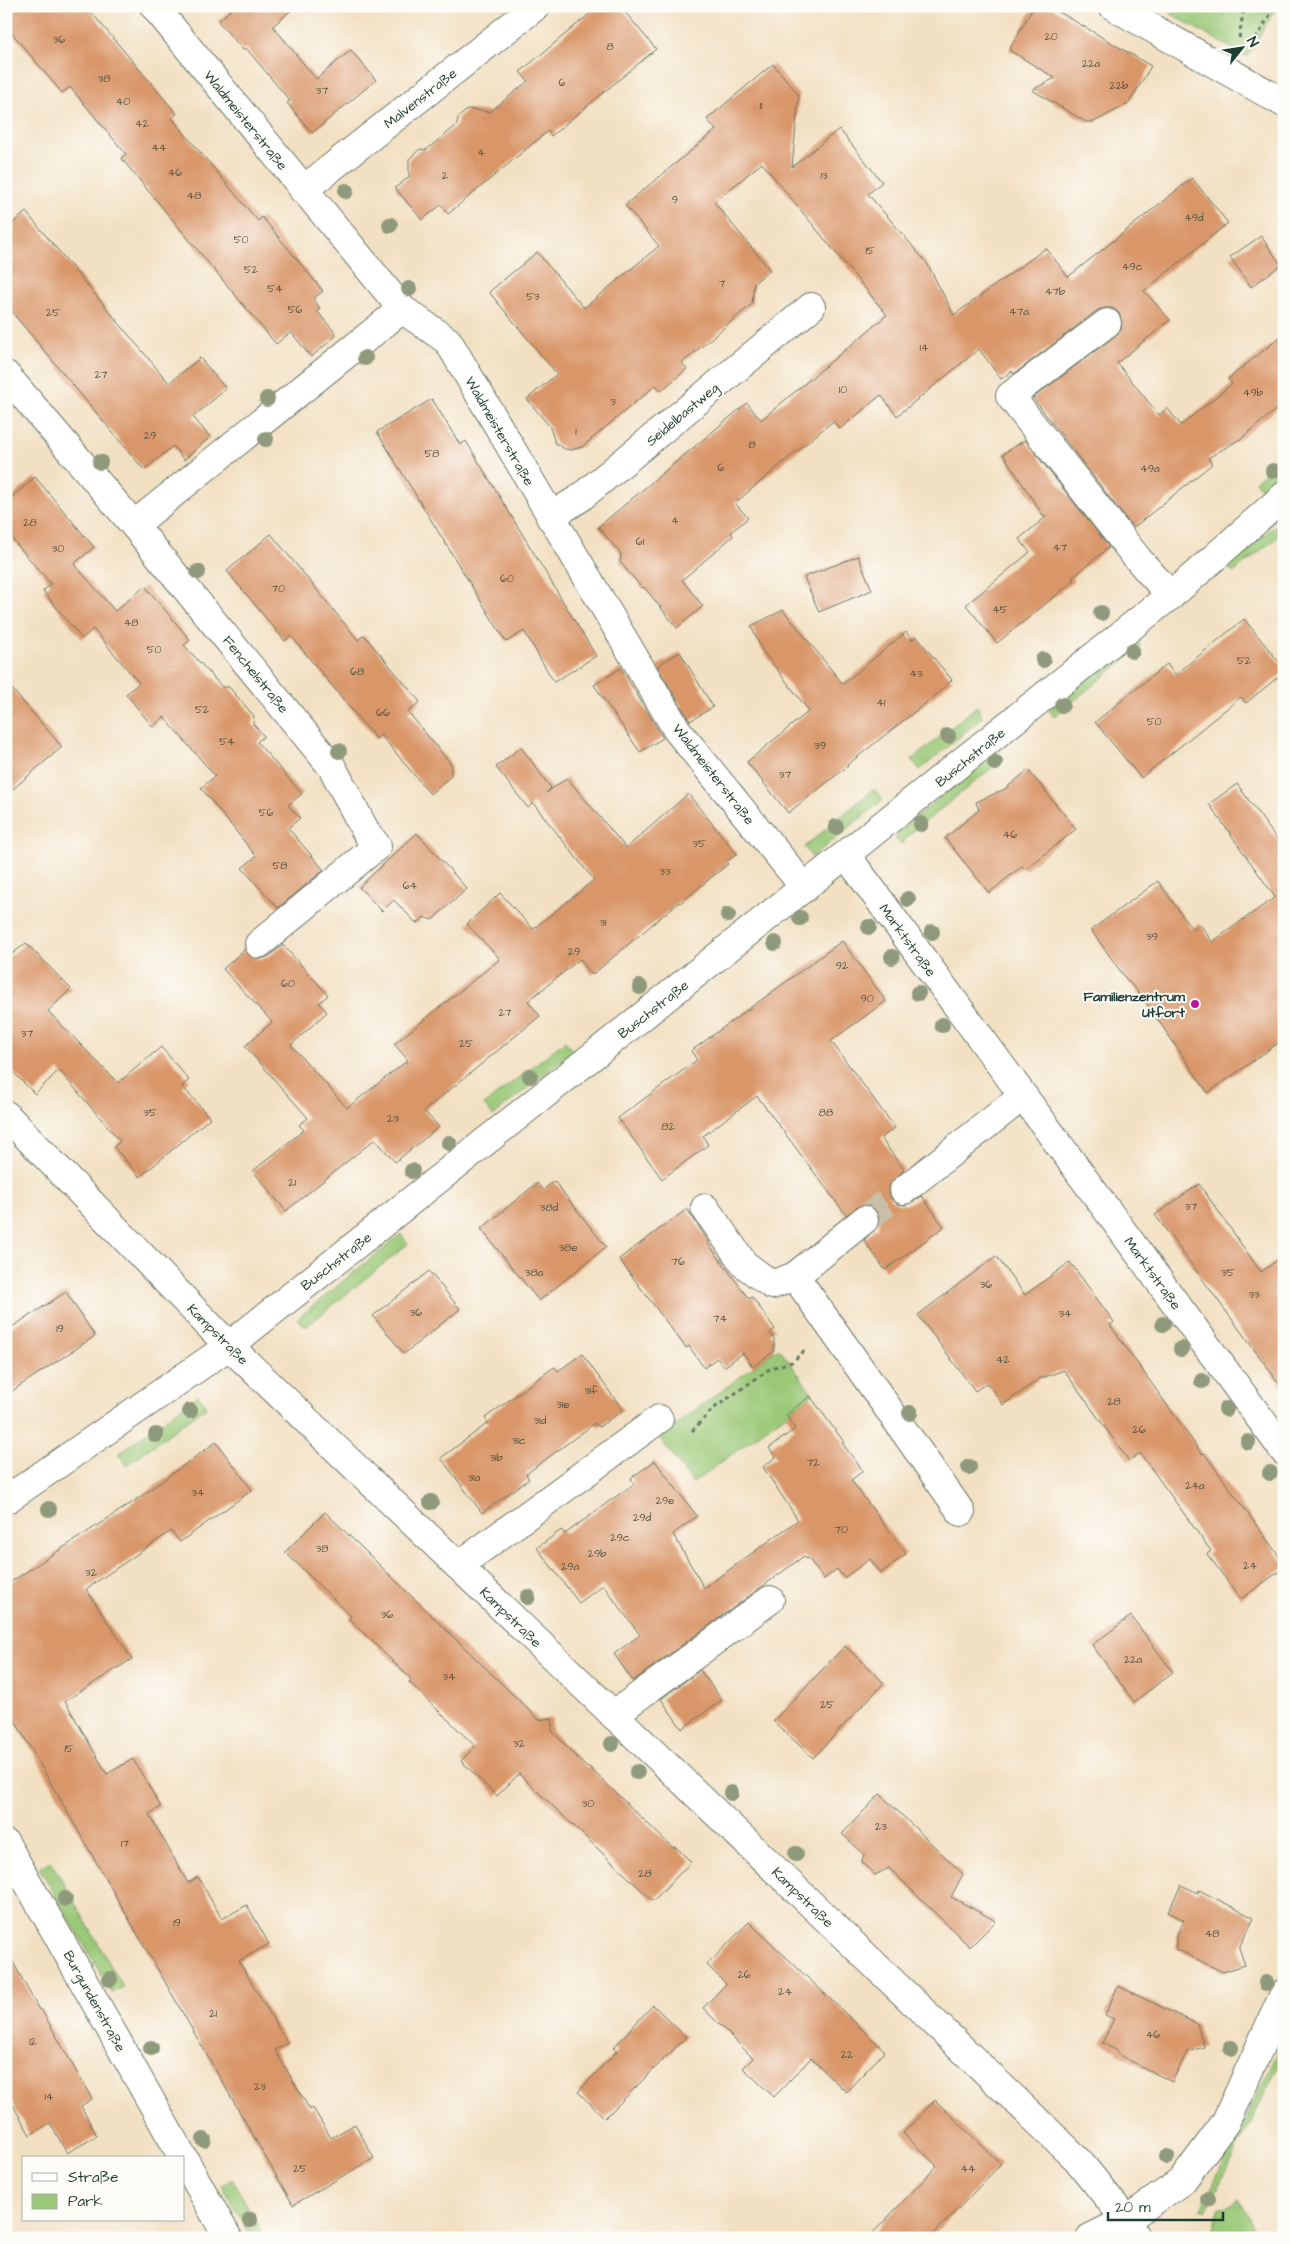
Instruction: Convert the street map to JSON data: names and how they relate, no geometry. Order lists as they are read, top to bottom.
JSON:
{
  "streets": {
    "street": [
      "Malvenstraße",
      "Waldmeisterstraße",
      "Seidelbastweg",
      "Fenchelstraße",
      "Buschstraße",
      "Marktstraße",
      "Kampstraße",
      "Burgundenstraße"
    ]
  },
  "crossings": [
    ["Malvenstraße", "Waldmeisterstraße"],
    ["Waldmeisterstraße", "Seidelbastweg"],
    ["Waldmeisterstraße", "Buschstraße"],
    ["Buschstraße", "Marktstraße"],
    ["Buschstraße", "Kampstraße"]
  ],
  "places": ["Familienzentrum Utfort"],
  "house_numbers": [
    "20",
    "36",
    "8",
    "22a",
    "38",
    "6",
    "22b",
    "37",
    "40",
    "11",
    "42",
    "44",
    "4",
    "46",
    "2",
    "13",
    "48",
    "9",
    "49d",
    "50",
    "15",
    "49c",
    "52",
    "7",
    "54",
    "47b",
    "53",
    "56",
    "47a",
    "25",
    "14",
    "27",
    "10",
    "49b",
    "3",
    "1",
    "29",
    "8",
    "58",
    "6",
    "49a",
    "4",
    "28",
    "61",
    "47",
    "30",
    "60",
    "70",
    "45",
    "48",
    "50",
    "52",
    "68",
    "43",
    "41",
    "52",
    "66",
    "50",
    "54",
    "39",
    "37",
    "56",
    "46",
    "35",
    "58",
    "33",
    "64",
    "31",
    "39",
    "29",
    "92",
    "60",
    "90",
    "27",
    "37",
    "25",
    "35",
    "88",
    "23",
    "82",
    "21",
    "37",
    "38d",
    "38e",
    "76",
    "38a",
    "35",
    "36",
    "33",
    "36",
    "34",
    "74",
    "19",
    "42",
    "31f",
    "28",
    "31e",
    "31d",
    "26",
    "31c",
    "31b",
    "72",
    "31a",
    "24a",
    "34",
    "29e",
    "29d",
    "70",
    "29c",
    "38",
    "29b",
    "24",
    "29a",
    "32",
    "36",
    "22a",
    "34",
    "25",
    "32",
    "15",
    "30",
    "23",
    "17",
    "28",
    "19",
    "48",
    "26",
    "24",
    "21",
    "46",
    "12",
    "22",
    "23",
    "14",
    "25",
    "44"
  ],
  "legend": ["Straße", "Park"],
  "scale_bar": "20 m",
  "north": "top right"
}
